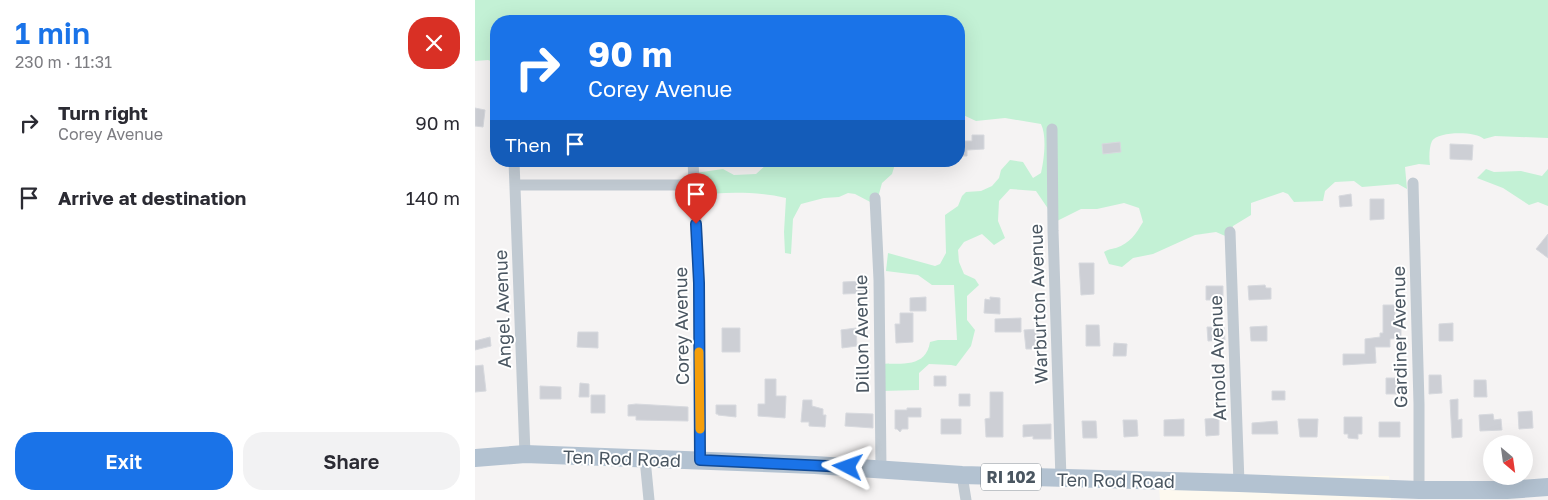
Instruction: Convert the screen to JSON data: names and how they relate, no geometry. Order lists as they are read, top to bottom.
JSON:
{
  "streets": {
    "main road": ["Ten Rod Road", "RI 102"],
    "street": [
      "Warburton Avenue",
      "Angel Avenue",
      "Corey Avenue",
      "Dillon Avenue",
      "Gardiner Avenue",
      "Arnold Avenue"
    ]
  },
  "crossings": [
    ["Warburton Avenue", "Ten Rod Road"],
    ["Angel Avenue", "Ten Rod Road"],
    ["Corey Avenue", "Ten Rod Road"],
    ["Dillon Avenue", "Ten Rod Road"],
    ["Gardiner Avenue", "Ten Rod Road"],
    ["Arnold Avenue", "Ten Rod Road"]
  ],
  "north": "bottom right",
  "page": {
    "heading": ["1 min", "230 m · 11:31"],
    "turn": ["90 m", "Corey Avenue"],
    "list": [
      {
        "name": "Turn right",
        "note": "Corey Avenue",
        "value": "90 m"
      },
      {
        "name": "Arrive at destination",
        "value": "140 m"
      }
    ],
    "then": "Then",
    "buttons": ["Exit", "Share"]
  }
}
